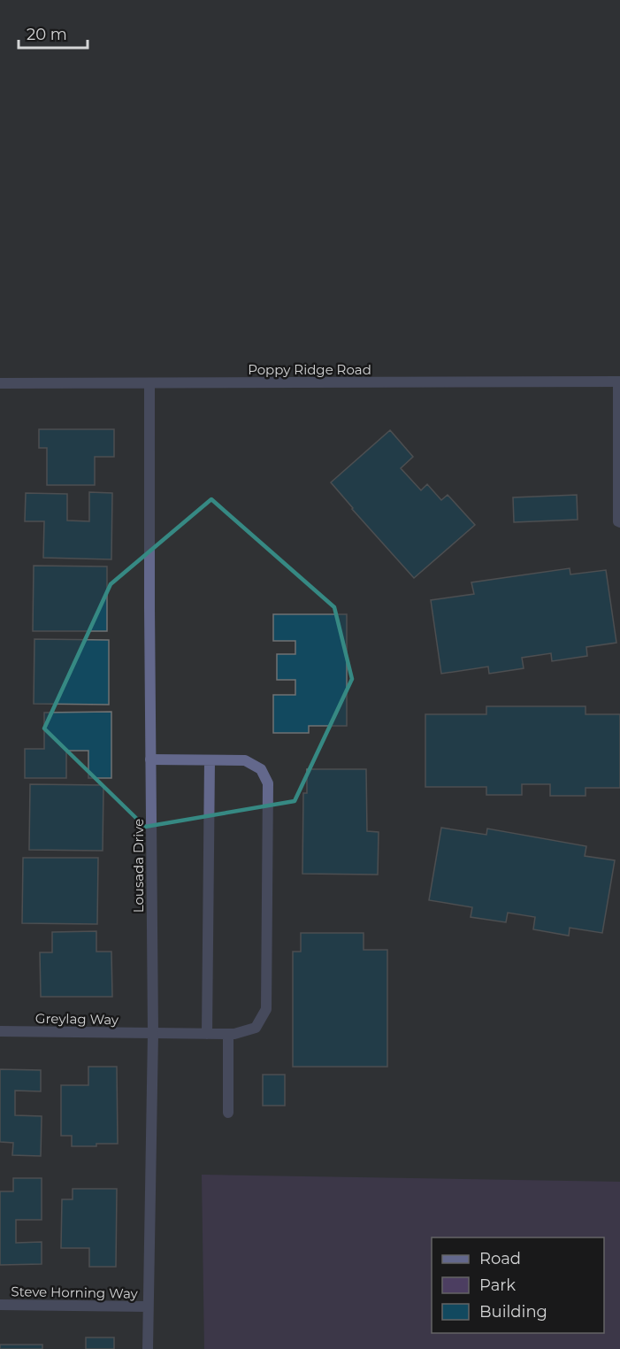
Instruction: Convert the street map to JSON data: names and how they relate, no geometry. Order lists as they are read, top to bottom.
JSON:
{
  "streets": {
    "street": [
      "Poppy Ridge Road",
      "Lousada Drive",
      "Greylag Way",
      "Steve Horning Way"
    ]
  },
  "crossings": [
    ["Poppy Ridge Road", "Lousada Drive"],
    ["Lousada Drive", "Greylag Way"],
    ["Lousada Drive", "Steve Horning Way"]
  ],
  "legend": ["Road", "Park", "Building"],
  "scale_bar": "20 m"
}
